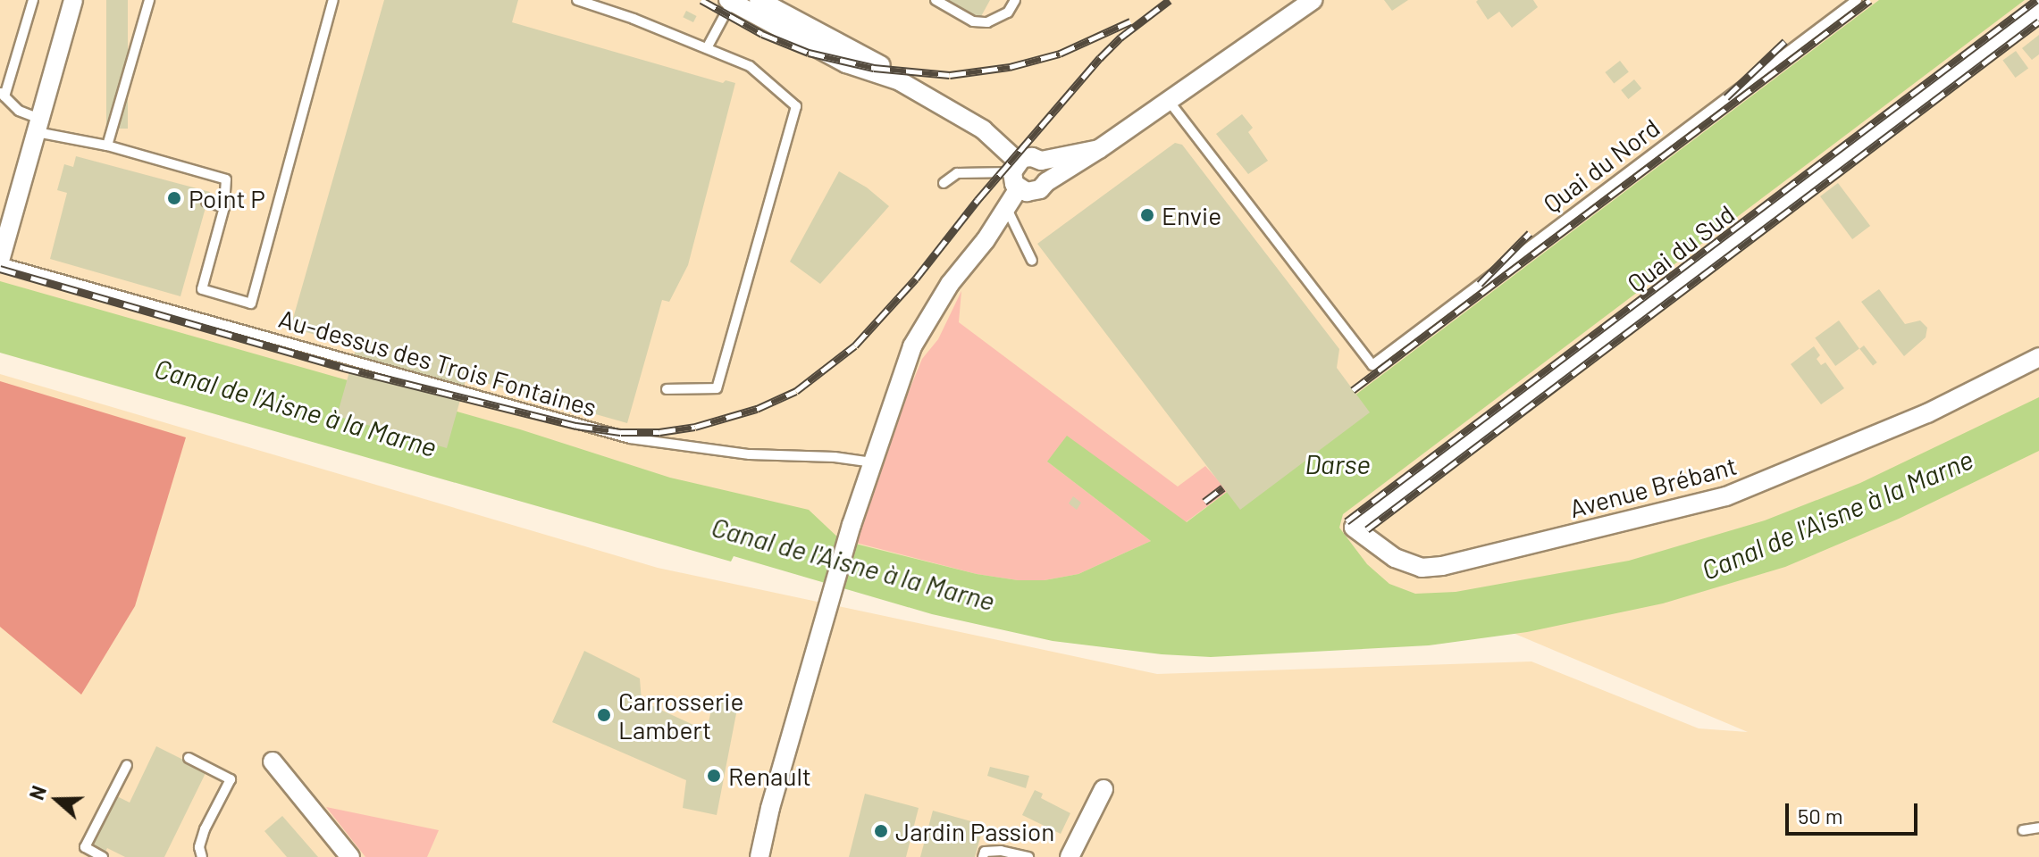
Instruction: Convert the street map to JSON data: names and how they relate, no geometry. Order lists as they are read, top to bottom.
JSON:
{
  "streets": {
    "street": ["Quai du Sud", "Avenue Brébant"],
    "lane": ["Quai du Nord", "Au-dessus des Trois Fontaines"]
  },
  "crossings": [
    ["Quai du Sud", "Avenue Brébant"]
  ],
  "water": ["Canal de l'Aisne à la Marne", "Darse"],
  "places": [
    "Point P",
    "Envie",
    "Carrosserie Lambert",
    "Renault",
    "Jardin Passion"
  ],
  "scale_bar": "50 m",
  "north": "left"
}
